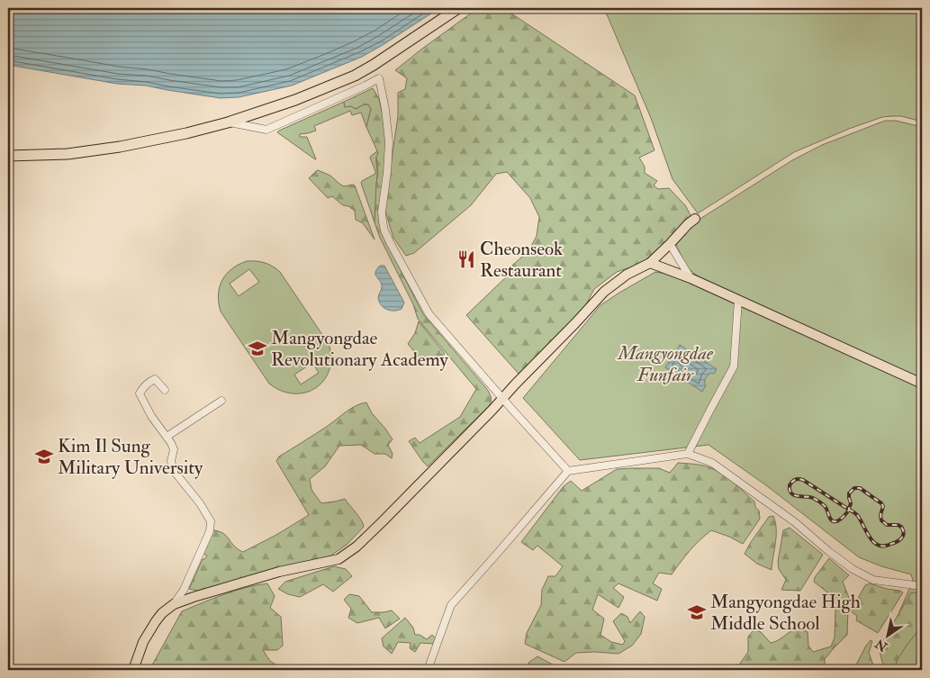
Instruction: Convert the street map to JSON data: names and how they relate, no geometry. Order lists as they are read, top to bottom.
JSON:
{
  "parks": ["Mangyongdae Funfair"],
  "places": {
    "restaurant": ["Cheonseok Restaurant"],
    "school or university": ["Mangyongdae Revolutionary Academy", "Kim Il Sung Military University", "Mangyongdae High Middle School"]
  },
  "north": "bottom left"
}
